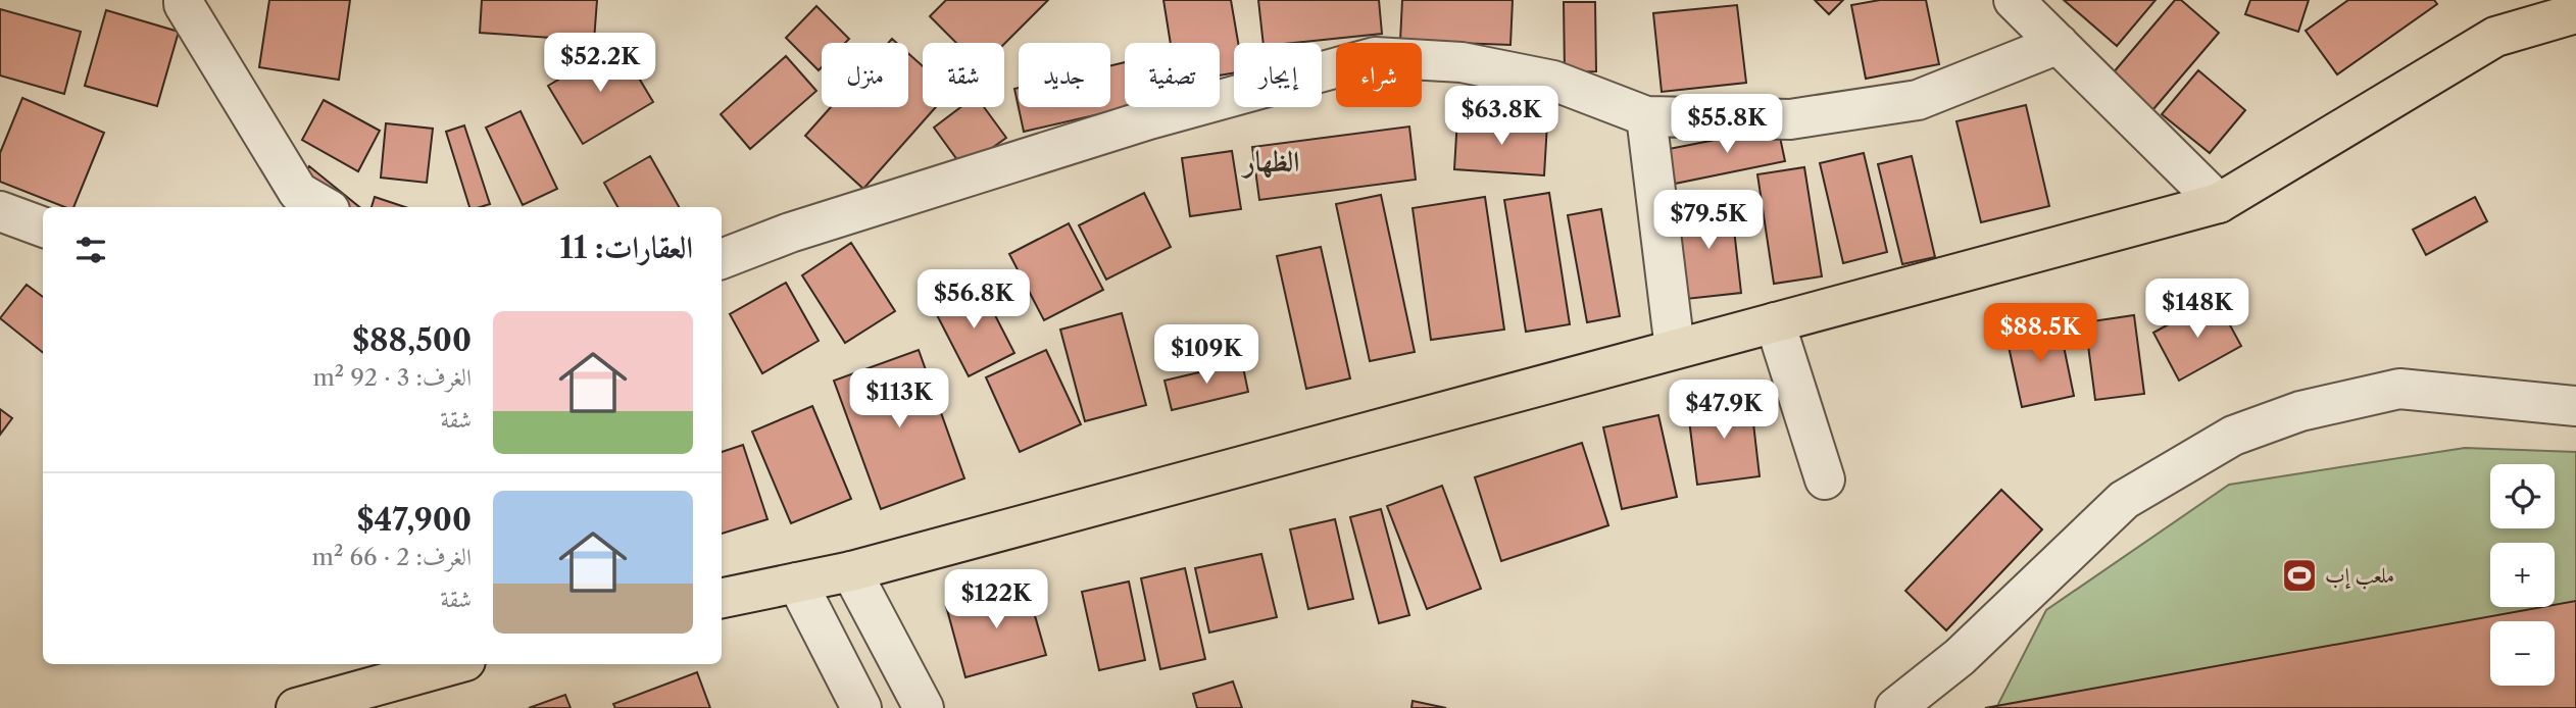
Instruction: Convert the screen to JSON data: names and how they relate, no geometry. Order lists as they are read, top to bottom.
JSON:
{
  "districts": ["الظهار"],
  "places": {
    "sports": ["ملعب إب"]
  },
  "page": {
    "price": [
      "$52.2K",
      "$63.8K",
      "$55.8K",
      "$79.5K",
      "$56.8K",
      "$148K",
      "$88.5K",
      "$109K",
      "$113K",
      "$47.9K",
      "$122K"
    ],
    "chip": [
      "شراء",
      "إيجار",
      "تصفية",
      "جديد",
      "شقة",
      "منزل"
    ],
    "heading": "العقارات: 11",
    "list": [
      {
        "name": "$88,500",
        "note": "الغرف: 3 · 92 m² · شقة"
      },
      {
        "name": "$47,900",
        "note": "الغرف: 2 · 66 m² · شقة"
      }
    ],
    "map_buttons": ["+", "−"]
  }
}
